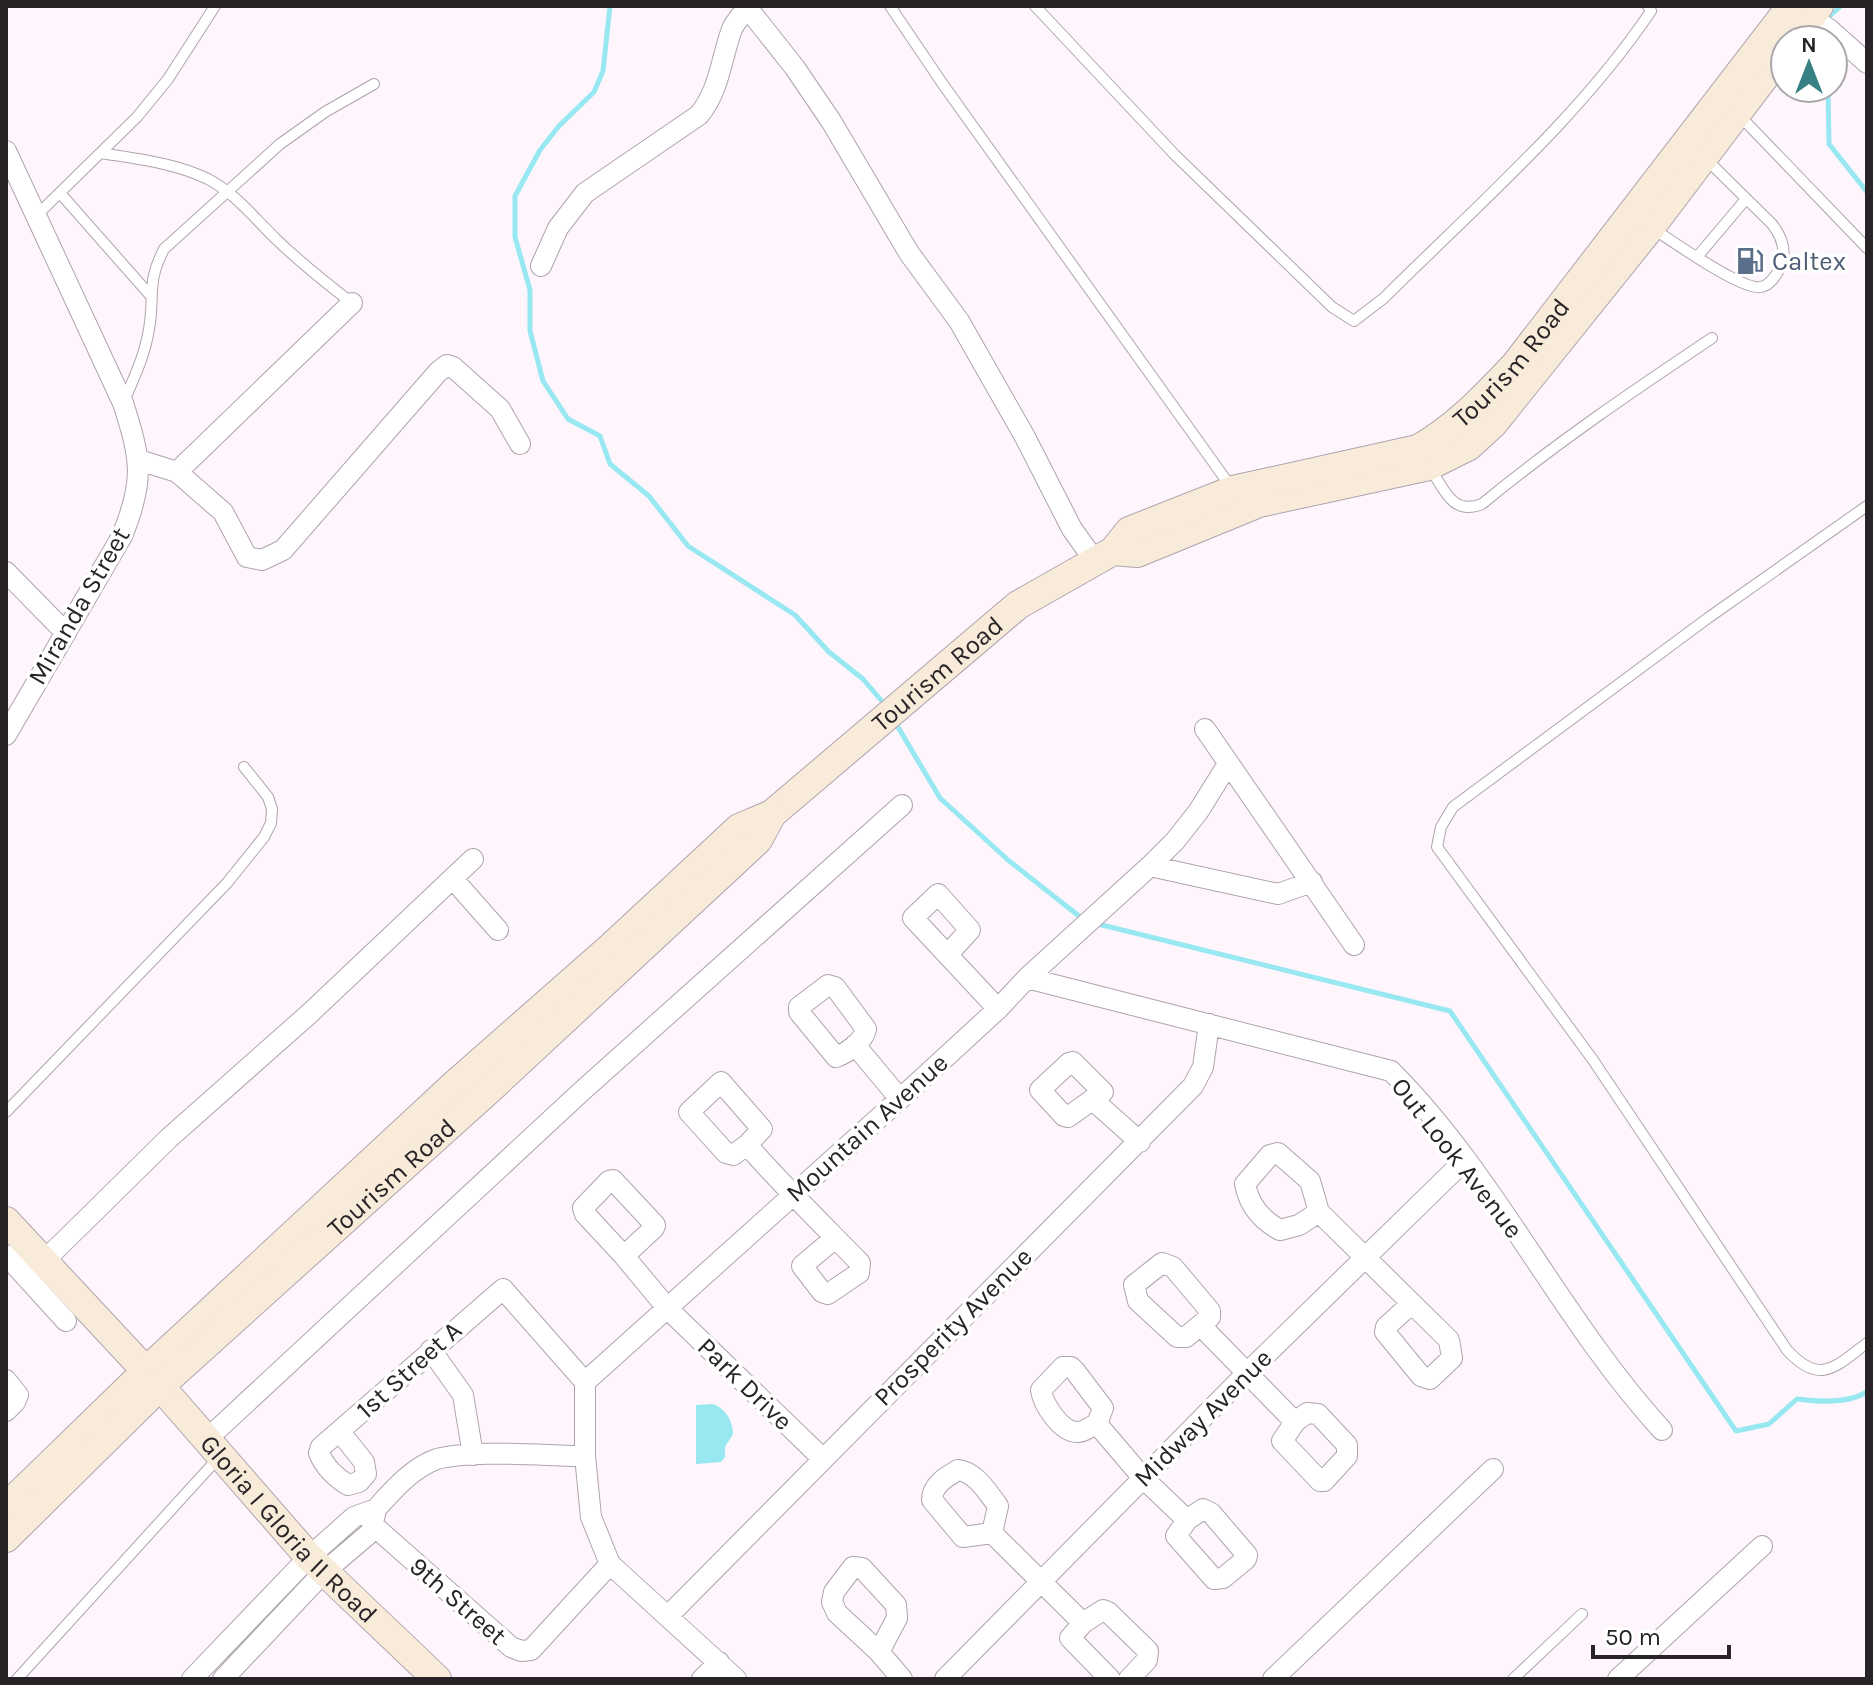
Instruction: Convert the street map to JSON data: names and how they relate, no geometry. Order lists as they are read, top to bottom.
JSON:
{
  "streets": {
    "main road": ["Tourism Road", "Gloria I Gloria II Road"],
    "street": [
      "Miranda Street",
      "Mountain Avenue",
      "Out Look Avenue",
      "Prosperity Avenue",
      "1st Street A",
      "Park Drive",
      "Midway Avenue",
      "9th Street"
    ]
  },
  "crossings": [
    ["Tourism Road", "Gloria I Gloria II Road"],
    ["Mountain Avenue", "Out Look Avenue"],
    ["Mountain Avenue", "1st Street A"],
    ["Mountain Avenue", "Park Drive"],
    ["Out Look Avenue", "Prosperity Avenue"],
    ["Out Look Avenue", "Midway Avenue"],
    ["Prosperity Avenue", "Park Drive"]
  ],
  "places": {
    "fuel station": ["Caltex"]
  },
  "scale_bar": "50 m",
  "north": "top"
}
